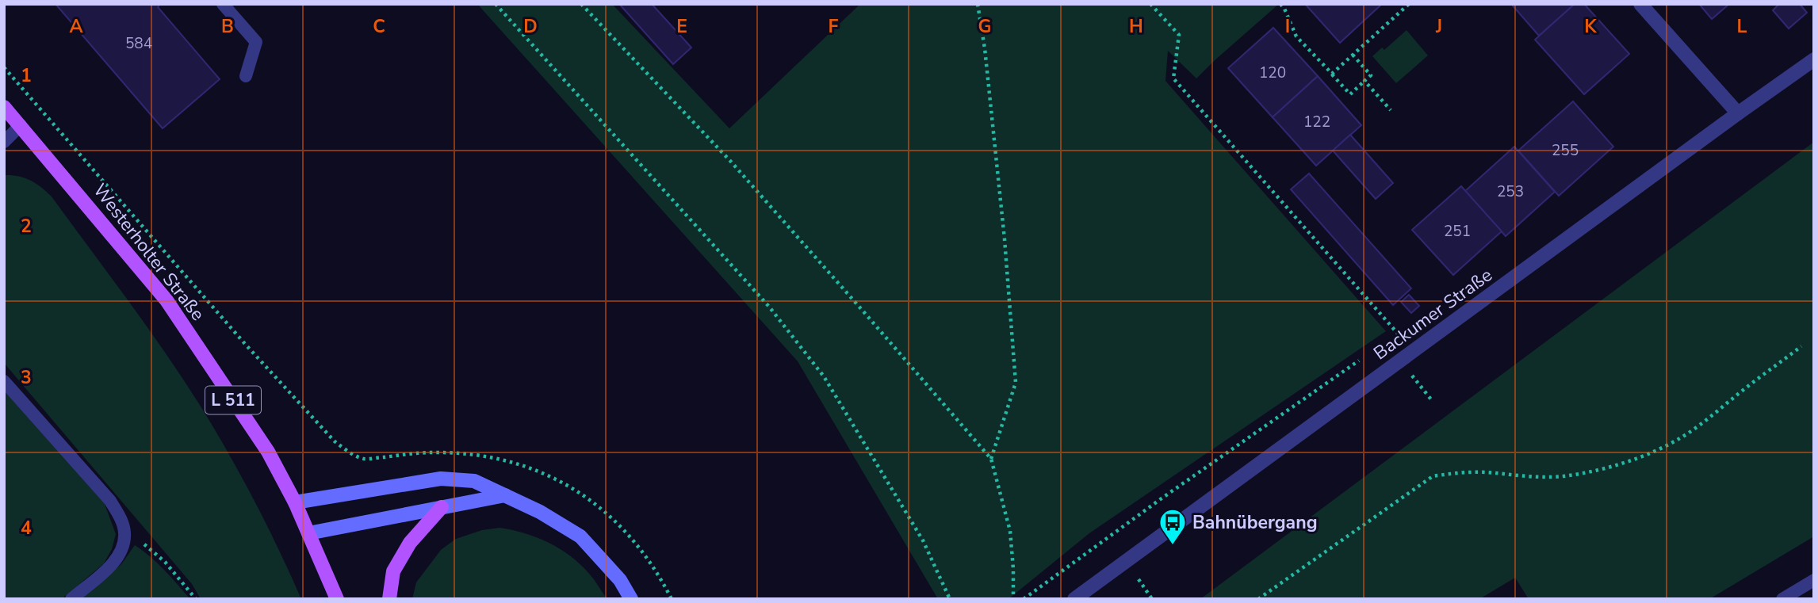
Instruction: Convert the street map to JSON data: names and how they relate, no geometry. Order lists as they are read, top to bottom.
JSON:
{
  "streets": {
    "main road": ["Westerholter Straße", "L 511"],
    "street": ["Backumer Straße"]
  },
  "crossings": [
    ["Westerholter Straße", "L 511"]
  ],
  "places": {
    "bus stop": ["Bahnübergang"]
  },
  "house_numbers": [
    "584",
    "120",
    "122",
    "255",
    "253",
    "251"
  ],
  "grid": {
    "columns": [
      "A",
      "B",
      "C",
      "D",
      "E",
      "F",
      "G",
      "H",
      "I",
      "J",
      "K",
      "L"
    ],
    "rows": [
      "1",
      "2",
      "3",
      "4"
    ]
  }
}
